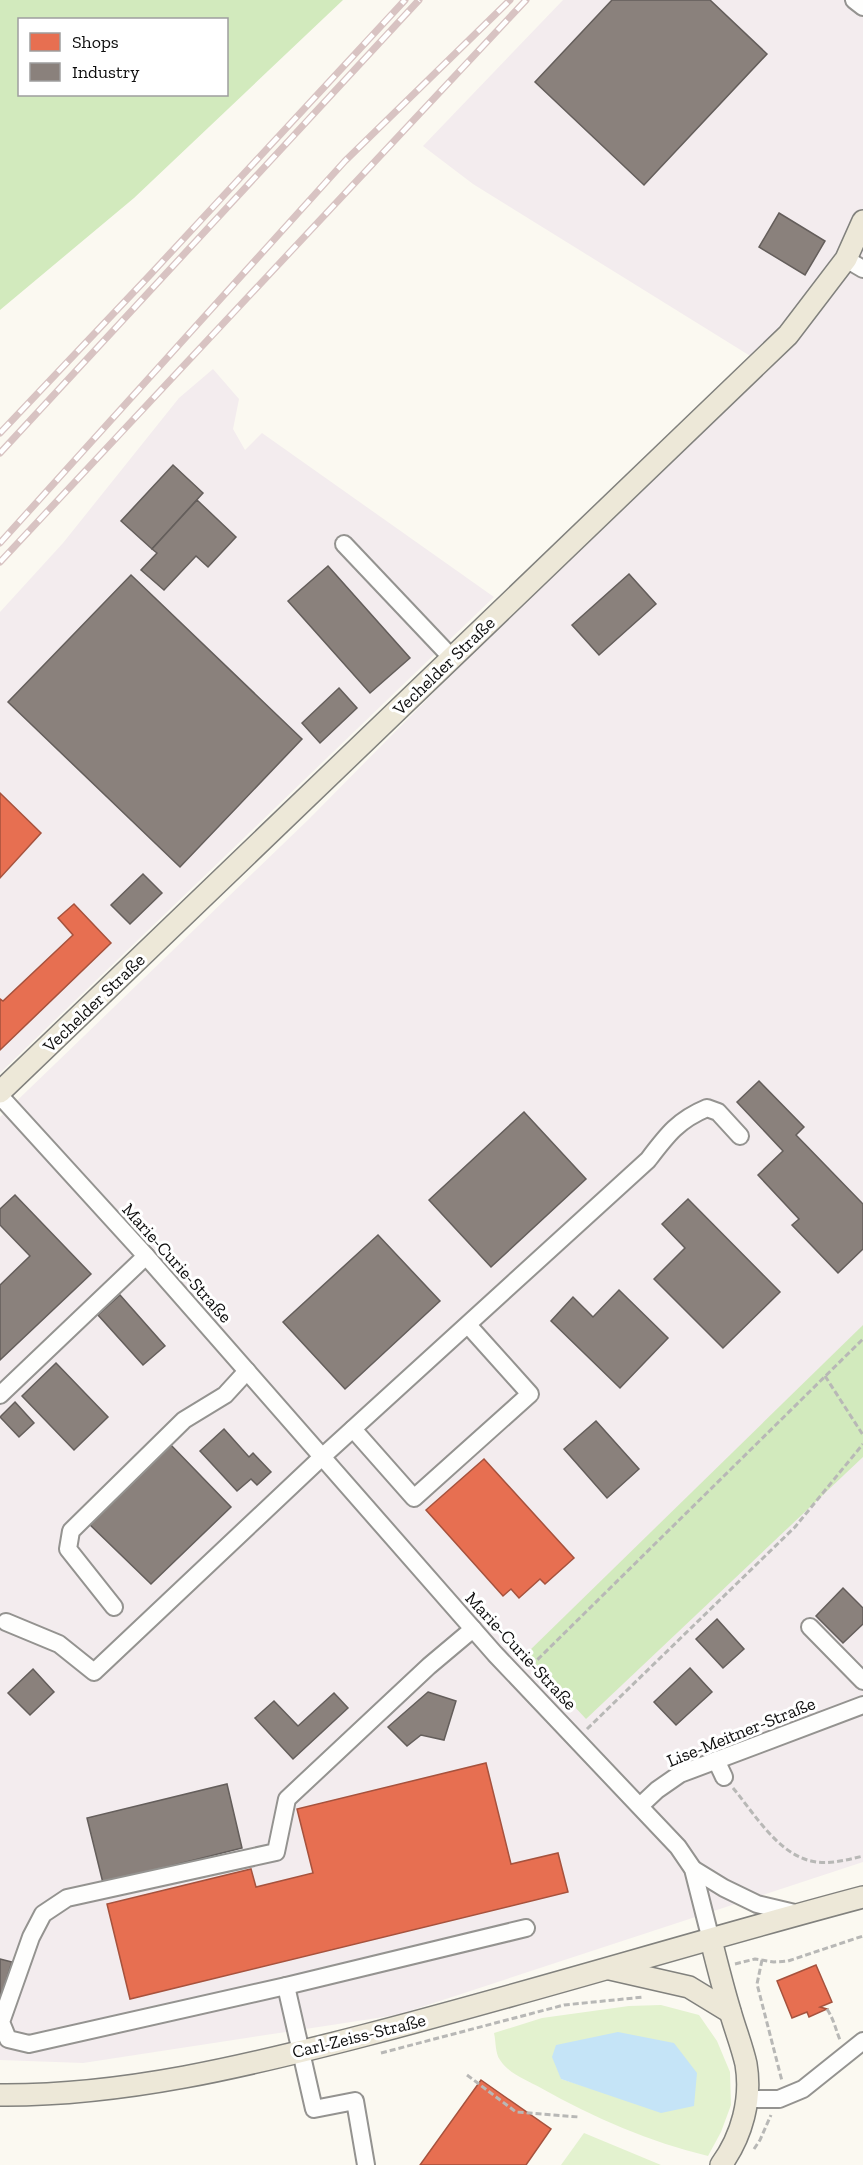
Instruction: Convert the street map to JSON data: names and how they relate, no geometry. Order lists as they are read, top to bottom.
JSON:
{
  "streets": {
    "main road": ["Vechelder Straße", "Carl-Zeiss-Straße"],
    "street": ["Marie-Curie-Straße", "Lise-Meitner-Straße"]
  },
  "crossings": [
    ["Vechelder Straße", "Marie-Curie-Straße"],
    ["Marie-Curie-Straße", "Lise-Meitner-Straße"],
    ["Marie-Curie-Straße", "Carl-Zeiss-Straße"]
  ],
  "legend": ["Shops", "Industry"]
}
